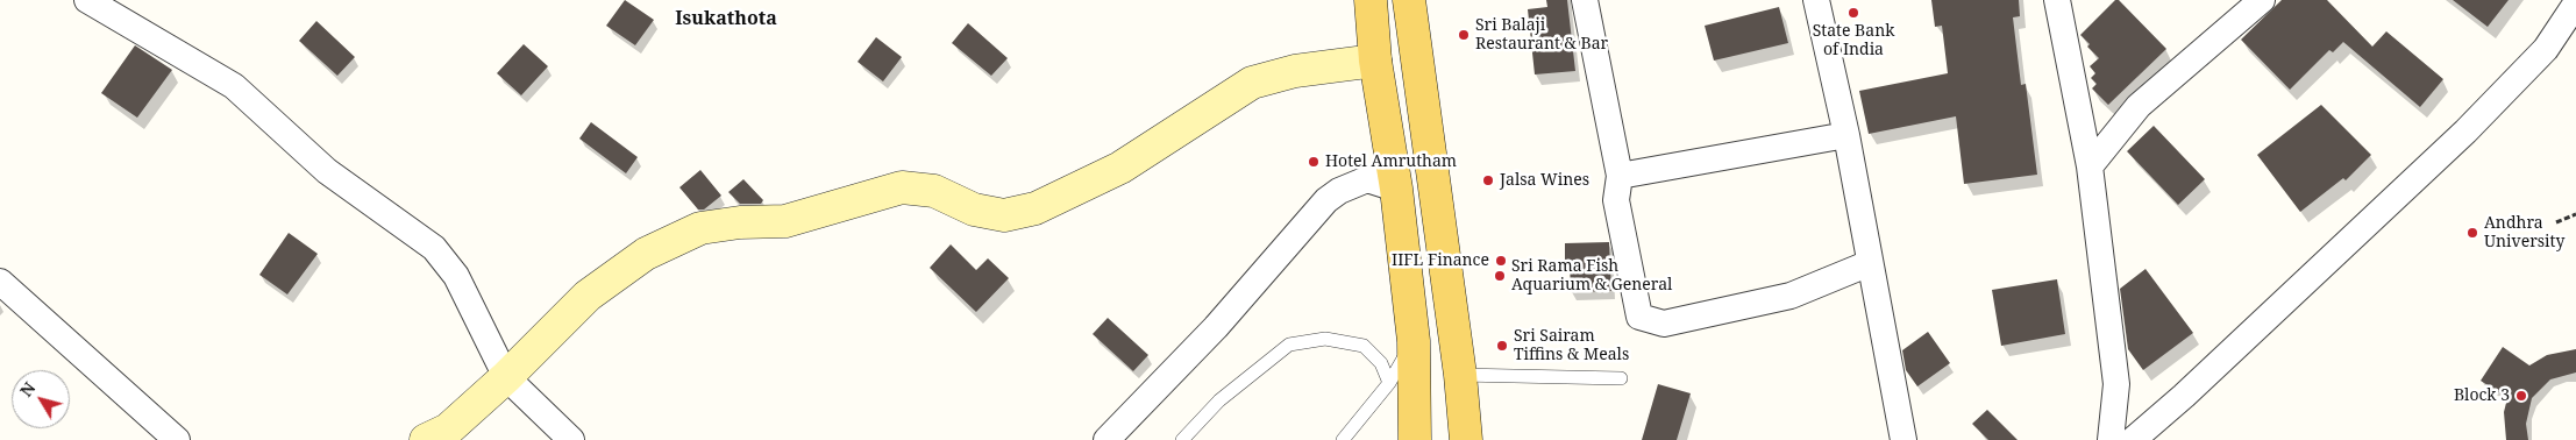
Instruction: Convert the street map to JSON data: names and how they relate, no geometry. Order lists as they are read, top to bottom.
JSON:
{
  "districts": ["Isukathota"],
  "places": [
    "State Bank of India",
    "Sri Balaji Restaurant & Bar",
    "Hotel Amrutham",
    "Jalsa Wines",
    "Andhra University",
    "IIFL Finance",
    "Sri Rama Fish Aquarium & General",
    "Sri Sairam Tiffins & Meals",
    "Block 3"
  ],
  "north": "top left"
}
